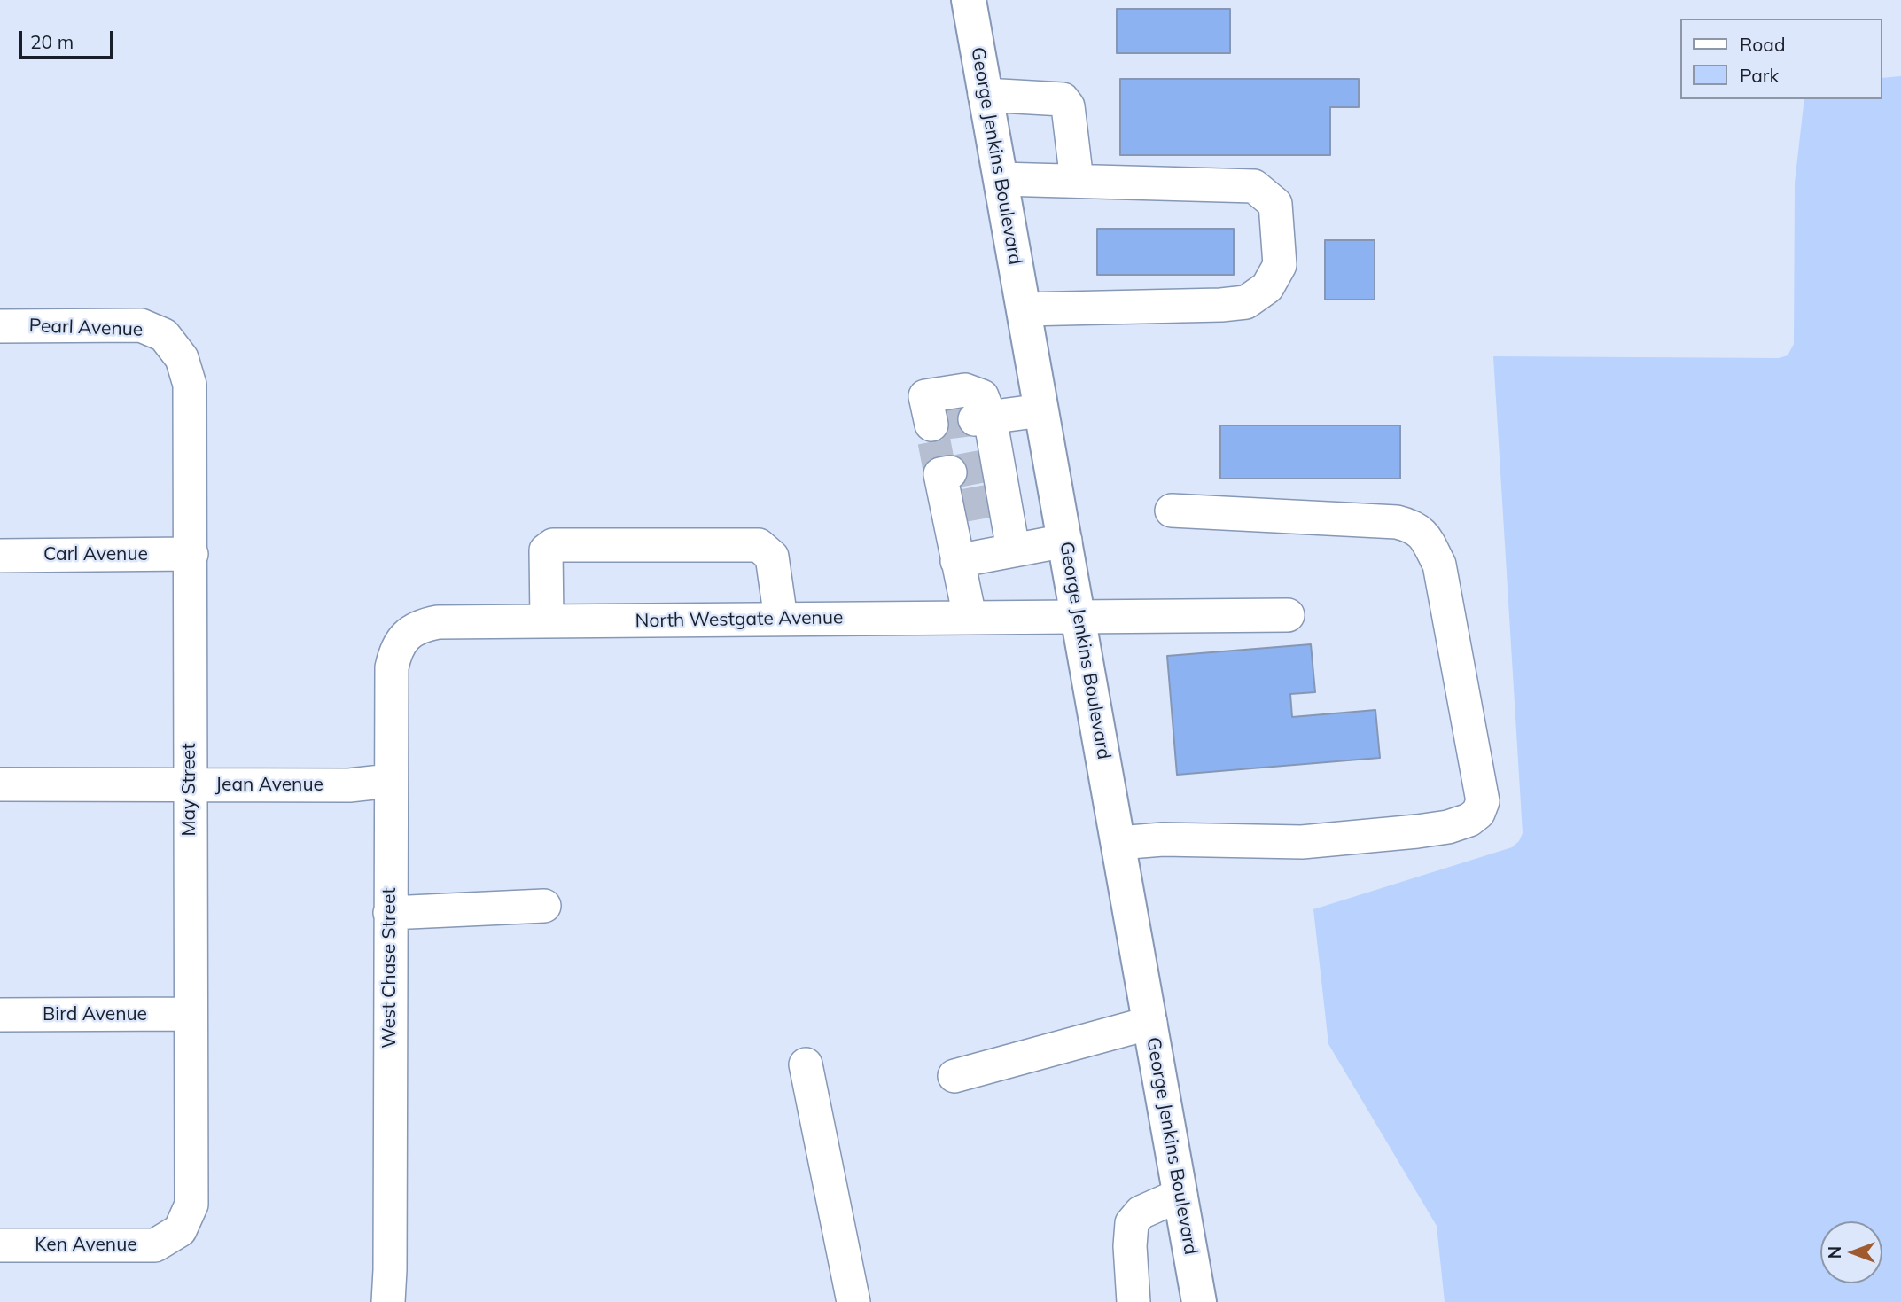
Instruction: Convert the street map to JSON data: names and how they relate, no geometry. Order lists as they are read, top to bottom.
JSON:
{
  "streets": {
    "main road": ["George Jenkins Boulevard"],
    "street": [
      "Pearl Avenue",
      "Carl Avenue",
      "North Westgate Avenue",
      "Jean Avenue",
      "May Street",
      "West Chase Street",
      "Bird Avenue",
      "Ken Avenue"
    ]
  },
  "crossings": [
    ["George Jenkins Boulevard", "North Westgate Avenue"],
    ["Pearl Avenue", "May Street"],
    ["Carl Avenue", "May Street"],
    ["North Westgate Avenue", "West Chase Street"],
    ["Jean Avenue", "May Street"],
    ["Jean Avenue", "West Chase Street"],
    ["May Street", "Bird Avenue"],
    ["May Street", "Ken Avenue"]
  ],
  "legend": ["Road", "Park"],
  "scale_bar": "20 m",
  "north": "left"
}
